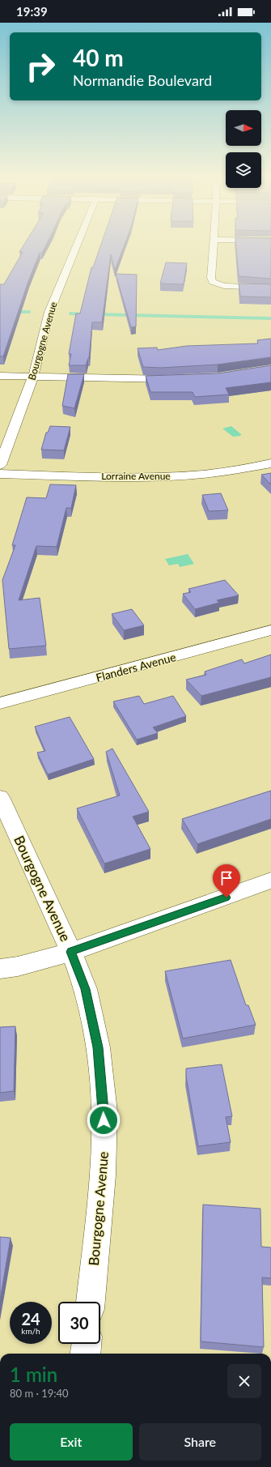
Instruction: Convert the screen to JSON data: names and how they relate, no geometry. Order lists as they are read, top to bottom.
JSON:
{
  "streets": {
    "street": ["Bourgogne Avenue", "Lorraine Avenue", "Flanders Avenue"]
  },
  "north": "right",
  "page": {
    "status": "19:39",
    "turn": ["40 m", "Normandie Boulevard"],
    "speed": "24 km/h",
    "limit": "30",
    "heading": ["1 min", "80 m · 19:40"],
    "buttons": ["Exit", "Share"]
  }
}
